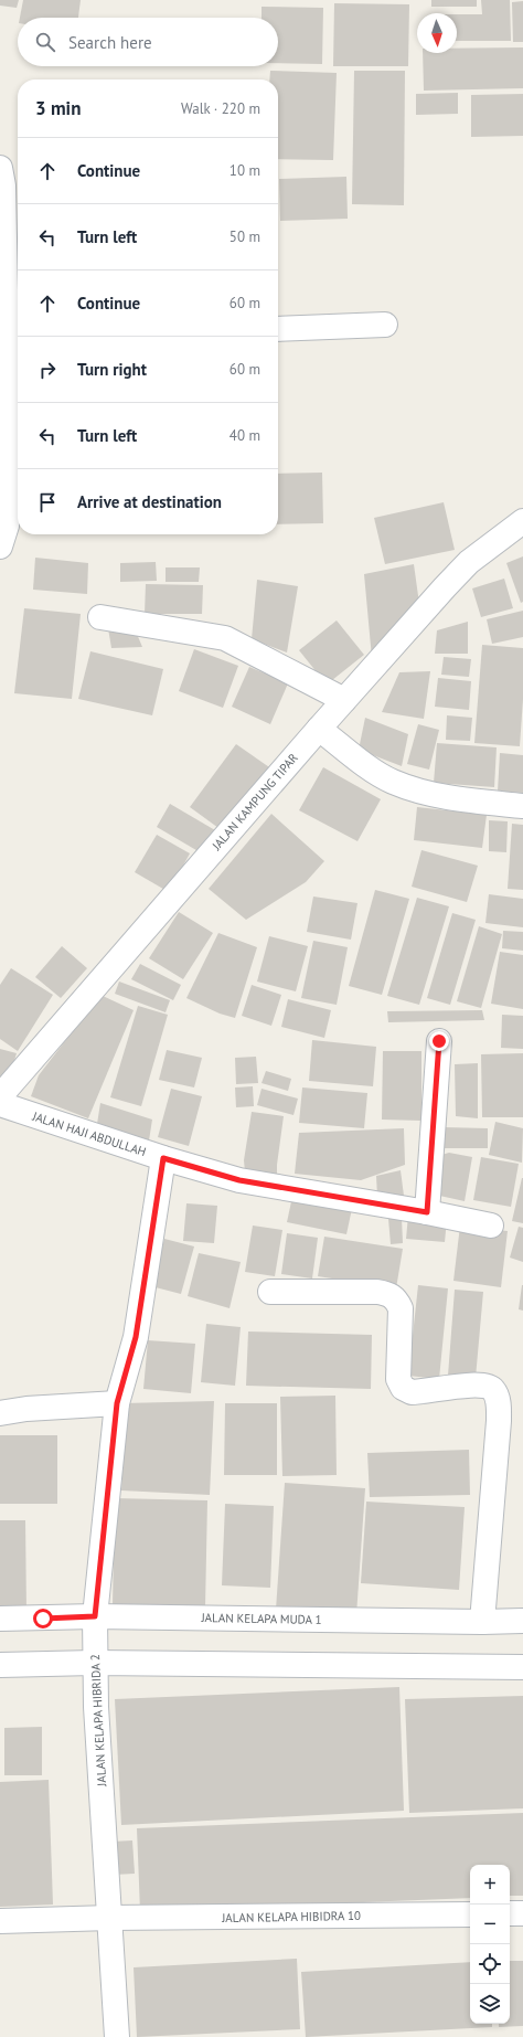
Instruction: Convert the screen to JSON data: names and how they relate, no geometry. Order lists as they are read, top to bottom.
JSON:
{
  "streets": {
    "street": [
      "JALAN KAMPUNG TIPAR",
      "JALAN HAJI ABDULLAH",
      "JALAN KELAPA MUDA 1",
      "JALAN KELAPA HIBRIDA 2",
      "JALAN KELAPA HIBIDRA 10"
    ]
  },
  "crossings": [
    ["JALAN HAJI ABDULLAH", "JALAN KELAPA HIBRIDA 2"],
    ["JALAN KELAPA MUDA 1", "JALAN KELAPA HIBRIDA 2"],
    ["JALAN KELAPA HIBRIDA 2", "JALAN KELAPA HIBIDRA 10"]
  ],
  "north": "bottom",
  "page": {
    "search": "Search here",
    "heading": ["3 min", "Walk · 220 m"],
    "list": [
      ["Continue", "10 m"],
      ["Turn left", "50 m"],
      ["Continue", "60 m"],
      ["Turn right", "60 m"],
      ["Turn left", "40 m"],
      "Arrive at destination"
    ],
    "map_buttons": ["+", "−"]
  }
}
